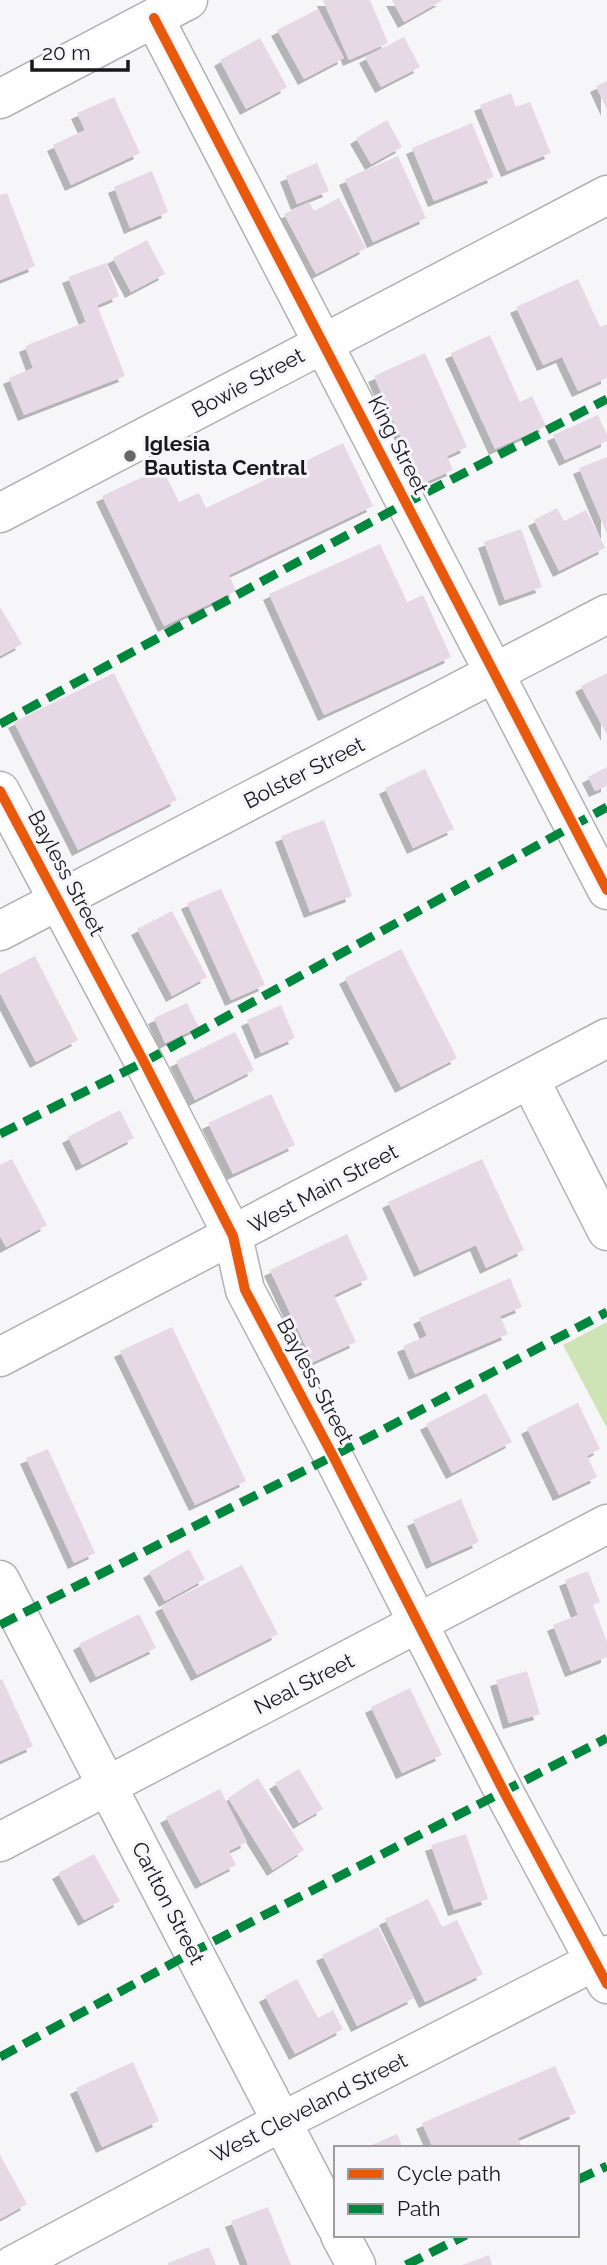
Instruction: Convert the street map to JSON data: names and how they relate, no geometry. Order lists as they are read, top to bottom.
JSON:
{
  "streets": {
    "street": [
      "Bowie Street",
      "King Street",
      "Bolster Street",
      "Bayless Street",
      "West Main Street",
      "Neal Street",
      "Carlton Street",
      "West Cleveland Street"
    ]
  },
  "crossings": [
    ["Bowie Street", "King Street"],
    ["King Street", "Bolster Street"],
    ["Bolster Street", "Bayless Street"],
    ["Bayless Street", "West Main Street"],
    ["Bayless Street", "Neal Street"],
    ["Bayless Street", "West Cleveland Street"],
    ["Neal Street", "Carlton Street"],
    ["Carlton Street", "West Cleveland Street"]
  ],
  "places": ["Iglesia Bautista Central"],
  "legend": ["Cycle path", "Path"],
  "scale_bar": "20 m"
}
